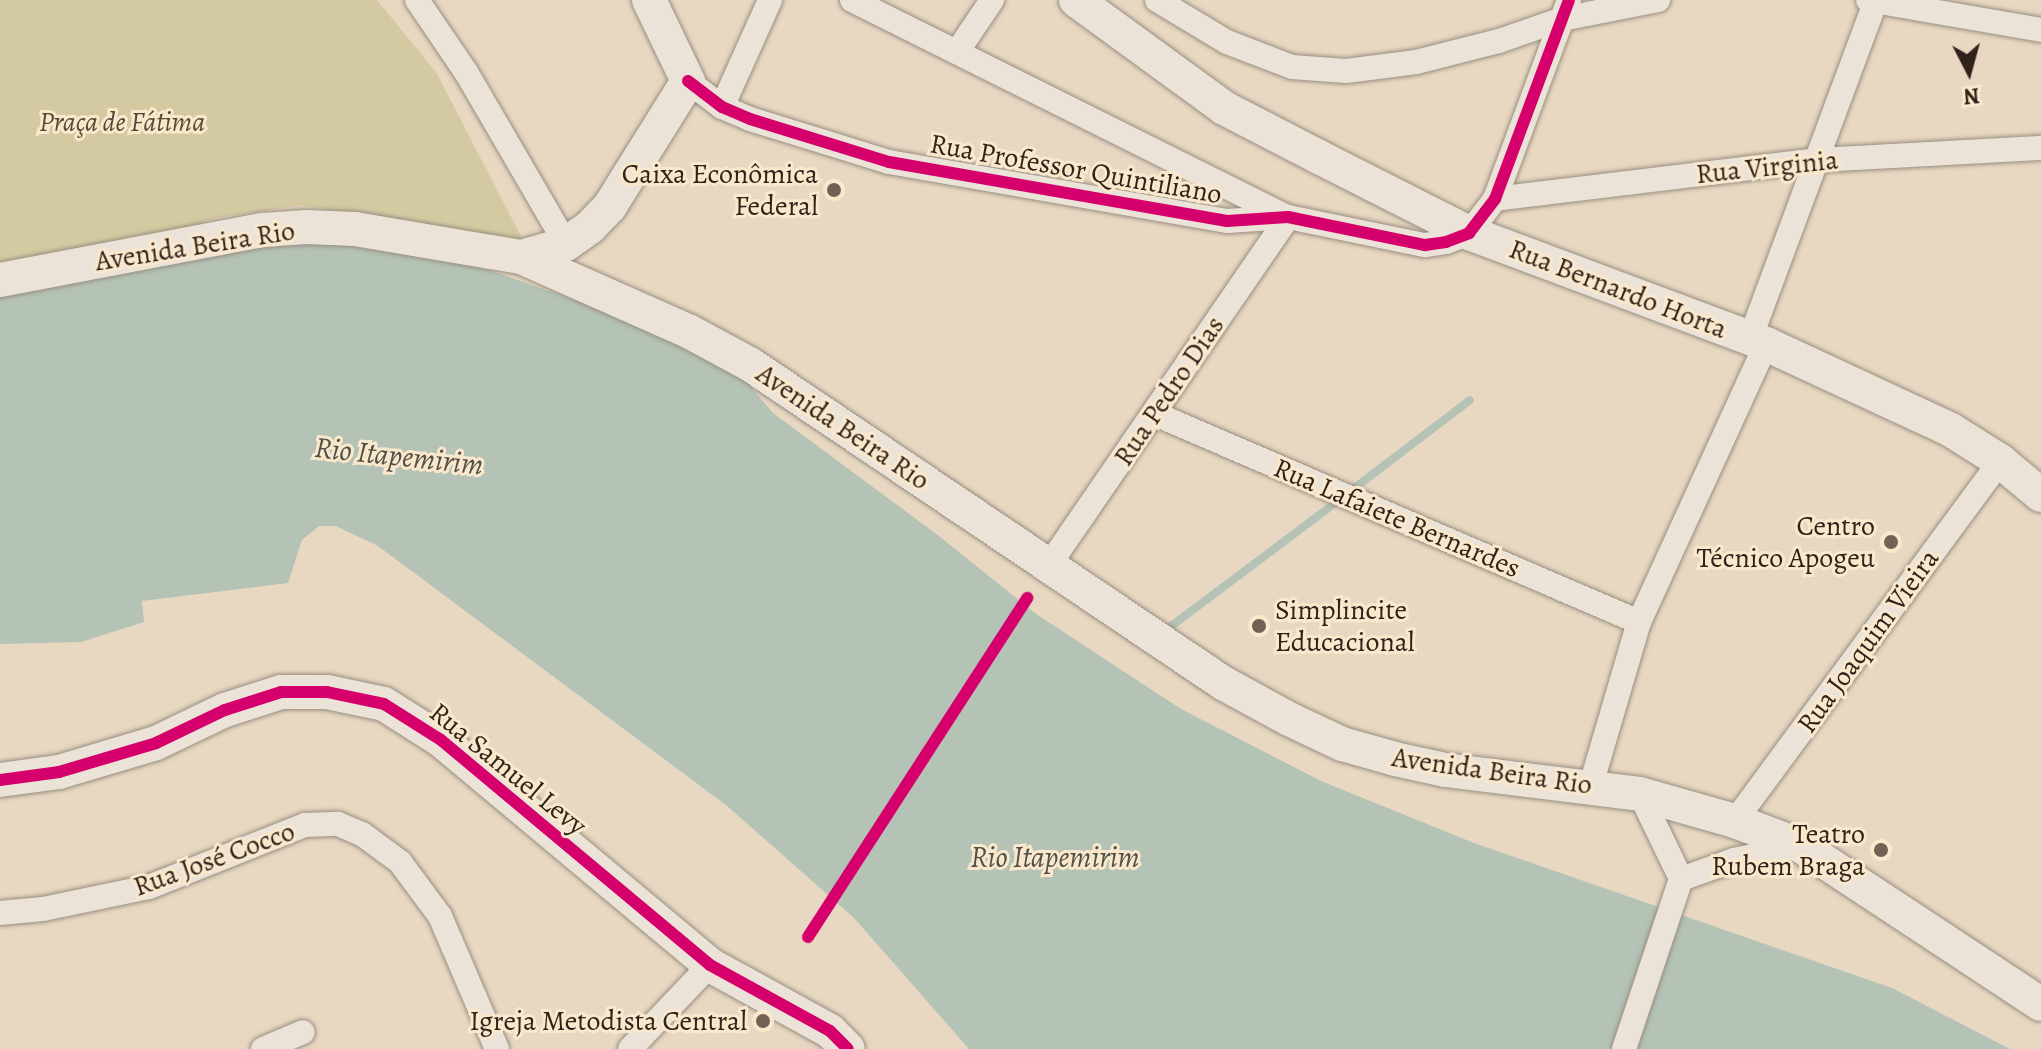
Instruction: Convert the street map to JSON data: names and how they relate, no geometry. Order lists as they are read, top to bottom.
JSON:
{
  "streets": {
    "main road": [
      "Rua Professor Quintiliano",
      "Avenida Beira Rio",
      "Rua Bernardo Horta",
      "Rua Samuel Levy"
    ],
    "street": [
      "Rua Virginia",
      "Rua Pedro Dias",
      "Rua Lafaiete Bernardes",
      "Rua Joaquim Vieira",
      "Rua José Cocco"
    ]
  },
  "crossings": [
    ["Rua Professor Quintiliano", "Rua Bernardo Horta"],
    ["Rua Professor Quintiliano", "Rua Pedro Dias"],
    ["Avenida Beira Rio", "Rua Pedro Dias"],
    ["Avenida Beira Rio", "Rua Joaquim Vieira"],
    ["Rua Bernardo Horta", "Rua Joaquim Vieira"],
    ["Rua Pedro Dias", "Rua Lafaiete Bernardes"]
  ],
  "water": ["Rio Itapemirim"],
  "parks": ["Praça de Fátima"],
  "places": [
    "Caixa Econômica Federal",
    "Centro Técnico Apogeu",
    "Simplincite Educacional",
    "Teatro Rubem Braga",
    "Igreja Metodista Central"
  ],
  "north": "bottom"
}
